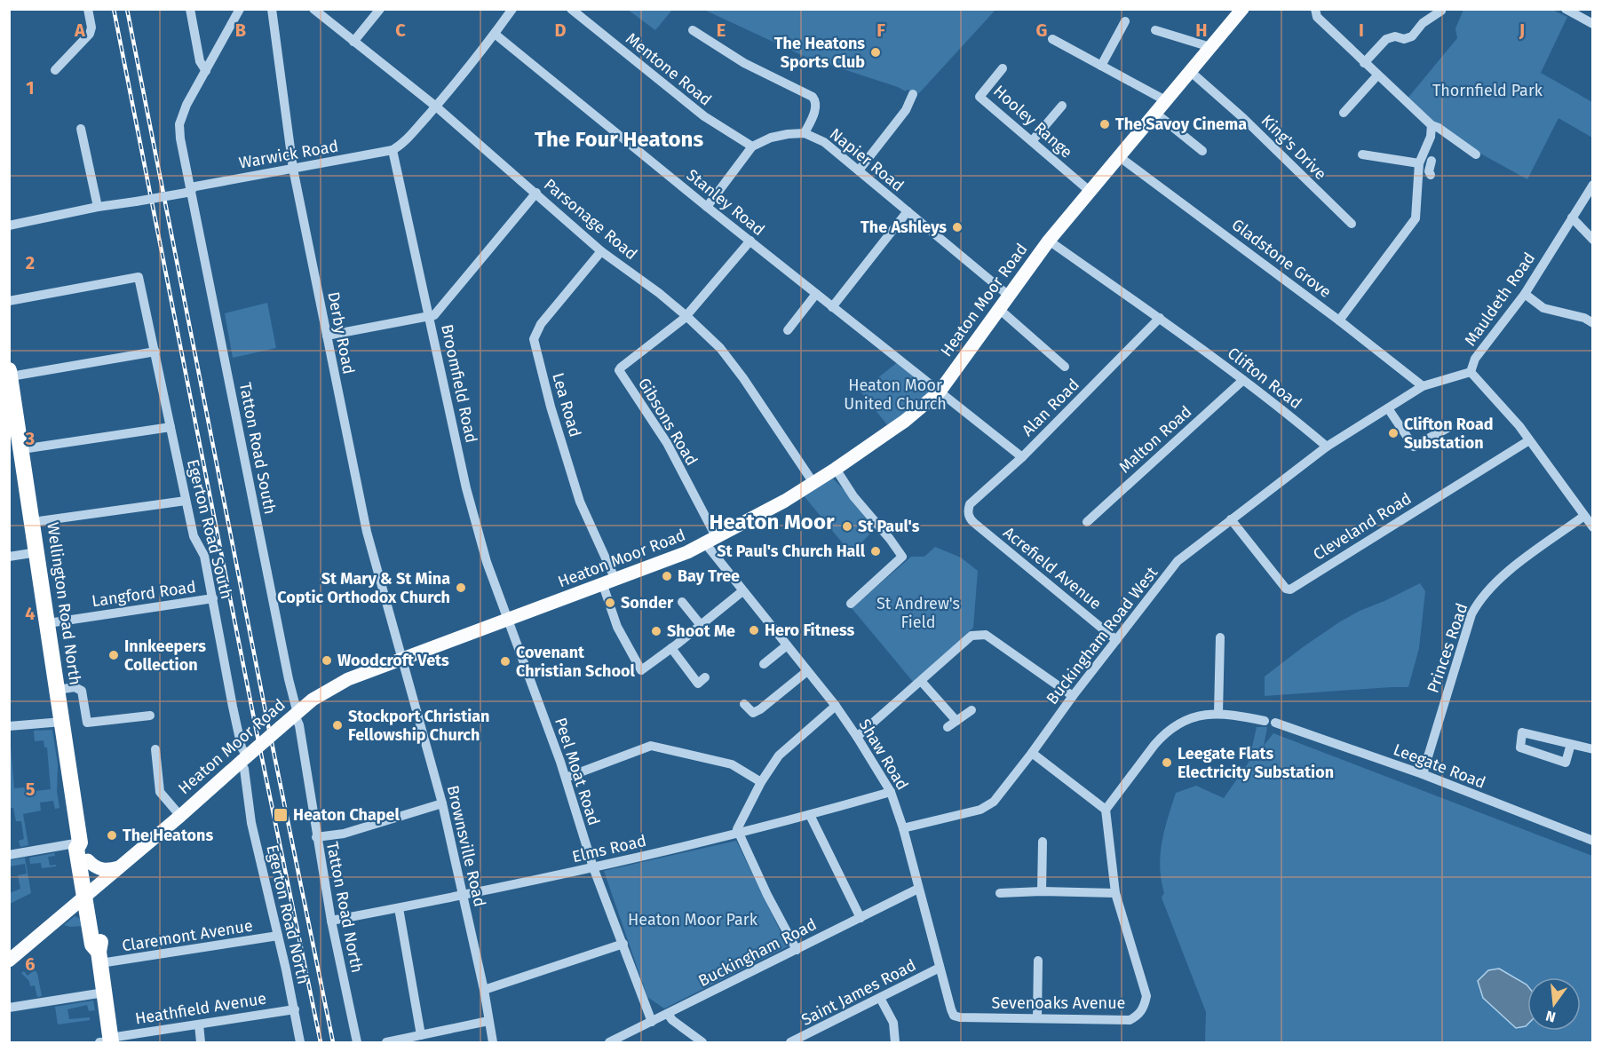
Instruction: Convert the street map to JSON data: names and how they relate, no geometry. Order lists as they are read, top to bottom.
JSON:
{
  "streets": {
    "highway": ["Wellington Road North"],
    "main road": ["Heaton Moor Road"],
    "street": [
      "Mentone Road",
      "Hooley Range",
      "King's Drive",
      "Warwick Road",
      "Napier Road",
      "Stanley Road",
      "Parsonage Road",
      "Gladstone Grove",
      "Mauldeth Road",
      "Derby Road",
      "Clifton Road",
      "Broomfield Road",
      "Lea Road",
      "Alan Road",
      "Gibsons Road",
      "Malton Road",
      "Tatton Road South",
      "Cleveland Road",
      "Egerton Road South",
      "Acrefield Avenue",
      "Langford Road",
      "Buckingham Road West",
      "Princes Road",
      "Shaw Road",
      "Leegate Road",
      "Peel Moat Road",
      "Brownsville Road",
      "Elms Road",
      "Tatton Road North",
      "Egerton Road North",
      "Claremont Avenue",
      "Buckingham Road",
      "Saint James Road",
      "Sevenoaks Avenue",
      "Heathfield Avenue"
    ]
  },
  "crossings": [
    ["Mentone Road", "Napier Road"],
    ["Hooley Range", "Heaton Moor Road"],
    ["King's Drive", "Heaton Moor Road"],
    ["Warwick Road", "Stanley Road"],
    ["Warwick Road", "Parsonage Road"],
    ["Warwick Road", "Derby Road"],
    ["Warwick Road", "Broomfield Road"],
    ["Warwick Road", "Tatton Road South"],
    ["Napier Road", "Heaton Moor Road"],
    ["Stanley Road", "Heaton Moor Road"],
    ["Stanley Road", "Alan Road"],
    ["Parsonage Road", "Heaton Moor Road"],
    ["Parsonage Road", "Lea Road"],
    ["Parsonage Road", "Gibsons Road"],
    ["Gladstone Grove", "Heaton Moor Road"],
    ["Mauldeth Road", "Cleveland Road"],
    ["Mauldeth Road", "Princes Road"],
    ["Heaton Moor Road", "Derby Road"],
    ["Heaton Moor Road", "Clifton Road"],
    ["Heaton Moor Road", "Broomfield Road"],
    ["Heaton Moor Road", "Lea Road"],
    ["Heaton Moor Road", "Gibsons Road"],
    ["Heaton Moor Road", "Tatton Road South"],
    ["Heaton Moor Road", "Egerton Road South"],
    ["Heaton Moor Road", "Wellington Road North"],
    ["Heaton Moor Road", "Shaw Road"],
    ["Heaton Moor Road", "Peel Moat Road"],
    ["Heaton Moor Road", "Brownsville Road"],
    ["Heaton Moor Road", "Tatton Road North"],
    ["Heaton Moor Road", "Egerton Road North"],
    ["Derby Road", "Brownsville Road"],
    ["Clifton Road", "Alan Road"],
    ["Clifton Road", "Malton Road"],
    ["Clifton Road", "Buckingham Road West"],
    ["Broomfield Road", "Peel Moat Road"],
    ["Alan Road", "Acrefield Avenue"],
    ["Gibsons Road", "Shaw Road"],
    ["Tatton Road South", "Tatton Road North"],
    ["Cleveland Road", "Buckingham Road West"],
    ["Egerton Road South", "Langford Road"],
    ["Egerton Road South", "Egerton Road North"],
    ["Acrefield Avenue", "Buckingham Road West"],
    ["Langford Road", "Wellington Road North"],
    ["Wellington Road North", "Claremont Avenue"],
    ["Wellington Road North", "Heathfield Avenue"],
    ["Buckingham Road West", "Shaw Road"],
    ["Princes Road", "Leegate Road"],
    ["Shaw Road", "Elms Road"],
    ["Shaw Road", "Buckingham Road"],
    ["Shaw Road", "Saint James Road"],
    ["Shaw Road", "Sevenoaks Avenue"],
    ["Peel Moat Road", "Elms Road"],
    ["Peel Moat Road", "Buckingham Road"],
    ["Brownsville Road", "Elms Road"],
    ["Elms Road", "Tatton Road North"],
    ["Egerton Road North", "Claremont Avenue"],
    ["Egerton Road North", "Heathfield Avenue"]
  ],
  "districts": ["The Four Heatons", "Heaton Moor"],
  "parks": [
    "Thornfield Park",
    "Heaton Moor United Church",
    "St Andrew's Field",
    "Heaton Moor Park"
  ],
  "places": {
    "other": [
      "The Heatons Sports Club",
      "The Savoy Cinema",
      "The Ashleys",
      "Clifton Road Substation",
      "St Paul's",
      "St Paul's Church Hall",
      "Bay Tree",
      "St Mary & St Mina Coptic Orthodox Church",
      "Sonder",
      "Hero Fitness",
      "Shoot Me",
      "Innkeepers Collection",
      "Woodcroft Vets",
      "Covenant Christian School",
      "Stockport Christian Fellowship Church",
      "Leegate Flats Electricity Substation",
      "The Heatons"
    ],
    "transit": ["Heaton Chapel"]
  },
  "north": "bottom",
  "grid": {
    "columns": [
      "A",
      "B",
      "C",
      "D",
      "E",
      "F",
      "G",
      "H",
      "I",
      "J"
    ],
    "rows": [
      "1",
      "2",
      "3",
      "4",
      "5",
      "6"
    ]
  }
}
